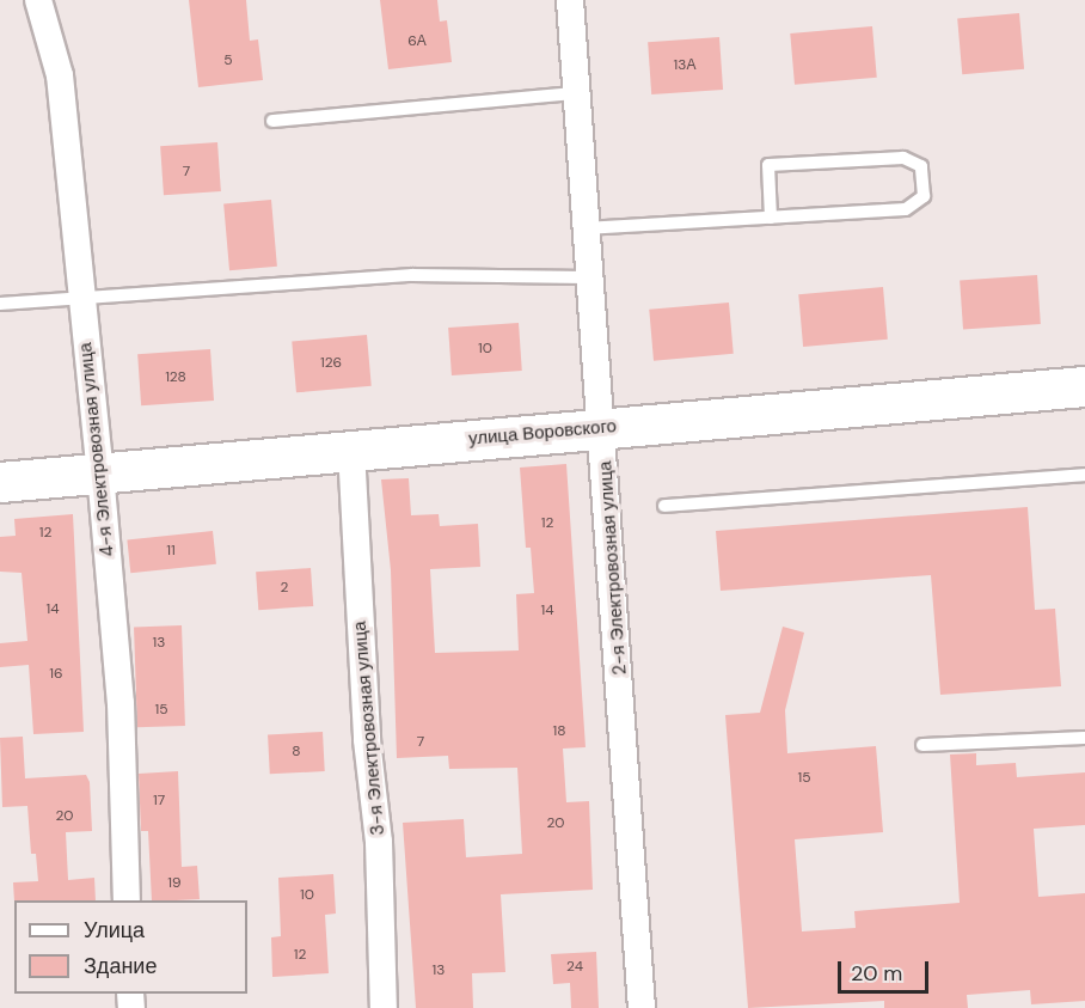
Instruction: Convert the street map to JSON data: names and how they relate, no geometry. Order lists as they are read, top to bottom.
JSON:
{
  "streets": {
    "main road": ["улица Воровского"],
    "street": ["4-я Электровозная улица", "2-я Электровозная улица", "3-я Электровозная улица"]
  },
  "crossings": [
    ["улица Воровского", "4-я Электровозная улица"],
    ["улица Воровского", "2-я Электровозная улица"],
    ["улица Воровского", "3-я Электровозная улица"]
  ],
  "house_numbers": [
    "6А",
    "5",
    "13А",
    "7",
    "10",
    "126",
    "128",
    "12",
    "12",
    "11",
    "2",
    "14",
    "14",
    "13",
    "16",
    "15",
    "18",
    "7",
    "8",
    "15",
    "17",
    "20",
    "20",
    "19",
    "10",
    "12",
    "24",
    "13"
  ],
  "legend": ["Улица", "Здание"],
  "scale_bar": "20 m"
}
